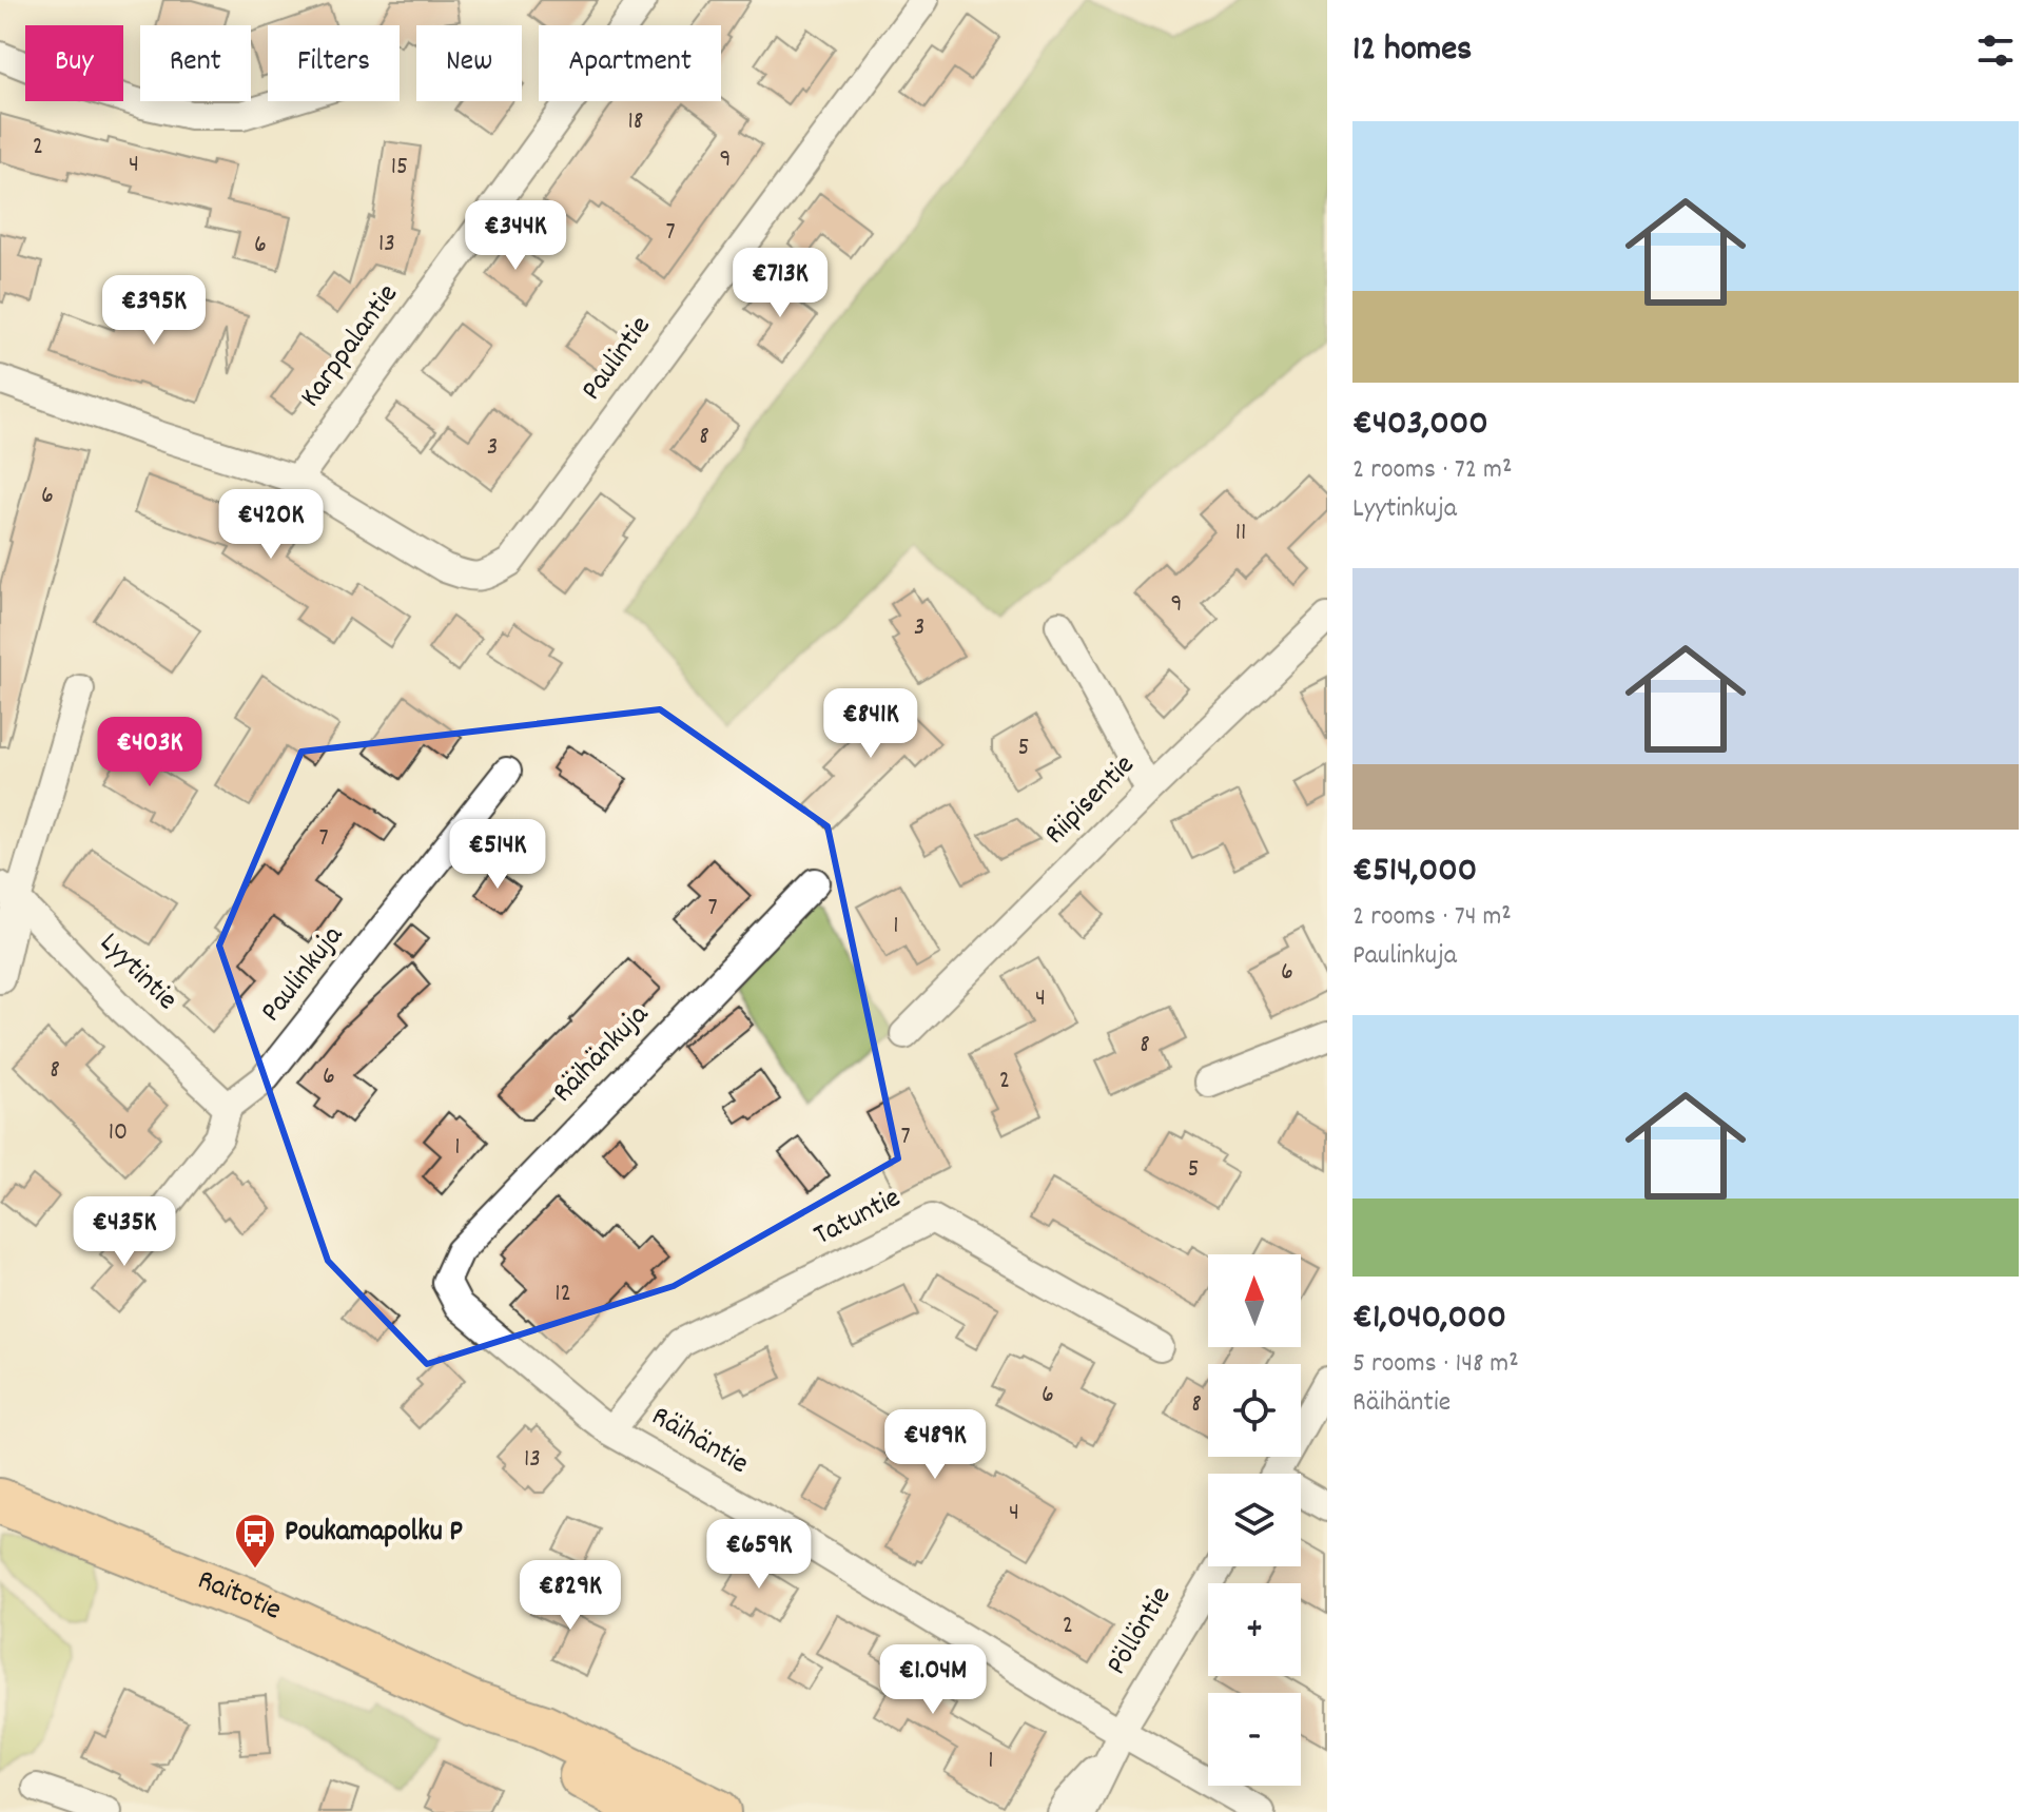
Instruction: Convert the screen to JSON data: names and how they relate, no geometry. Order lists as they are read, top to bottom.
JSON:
{
  "streets": {
    "main road": ["Raitotie"],
    "street": [
      "Karppalantie",
      "Paulintie",
      "Riipisentie",
      "Lyytintie",
      "Paulinkuja",
      "Räihänkuja",
      "Tatuntie",
      "Räihäntie",
      "Pöllöntie"
    ]
  },
  "crossings": [
    ["Karppalantie", "Paulintie"],
    ["Lyytintie", "Paulinkuja"],
    ["Räihänkuja", "Räihäntie"],
    ["Tatuntie", "Räihäntie"],
    ["Räihäntie", "Pöllöntie"]
  ],
  "places": {
    "bus stop": ["Poukamapolku P"]
  },
  "house_numbers": [
    "18",
    "2",
    "9",
    "4",
    "15",
    "7",
    "13",
    "6",
    "8",
    "3",
    "6",
    "11",
    "9",
    "3",
    "5",
    "7",
    "7",
    "1",
    "6",
    "4",
    "8",
    "8",
    "6",
    "2",
    "10",
    "7",
    "1",
    "5",
    "12",
    "6",
    "8",
    "13",
    "4",
    "2",
    "1"
  ],
  "north": "top",
  "page": {
    "heading": "12 homes",
    "chip": [
      "Buy",
      "Rent",
      "Filters",
      "New",
      "Apartment"
    ],
    "list": [
      {
        "name": "€403,000",
        "note": "2 rooms · 72 m² · Lyytinkuja"
      },
      {
        "name": "€514,000",
        "note": "2 rooms · 74 m² · Paulinkuja"
      },
      {
        "name": "€1,040,000",
        "note": "5 rooms · 148 m² · Räihäntie"
      }
    ],
    "price": [
      "€344K",
      "€713K",
      "€395K",
      "€420K",
      "€841K",
      "€403K",
      "€514K",
      "€435K",
      "€489K",
      "€659K",
      "€829K",
      "€1.04M"
    ],
    "map_buttons": ["+", "−"]
  }
}
